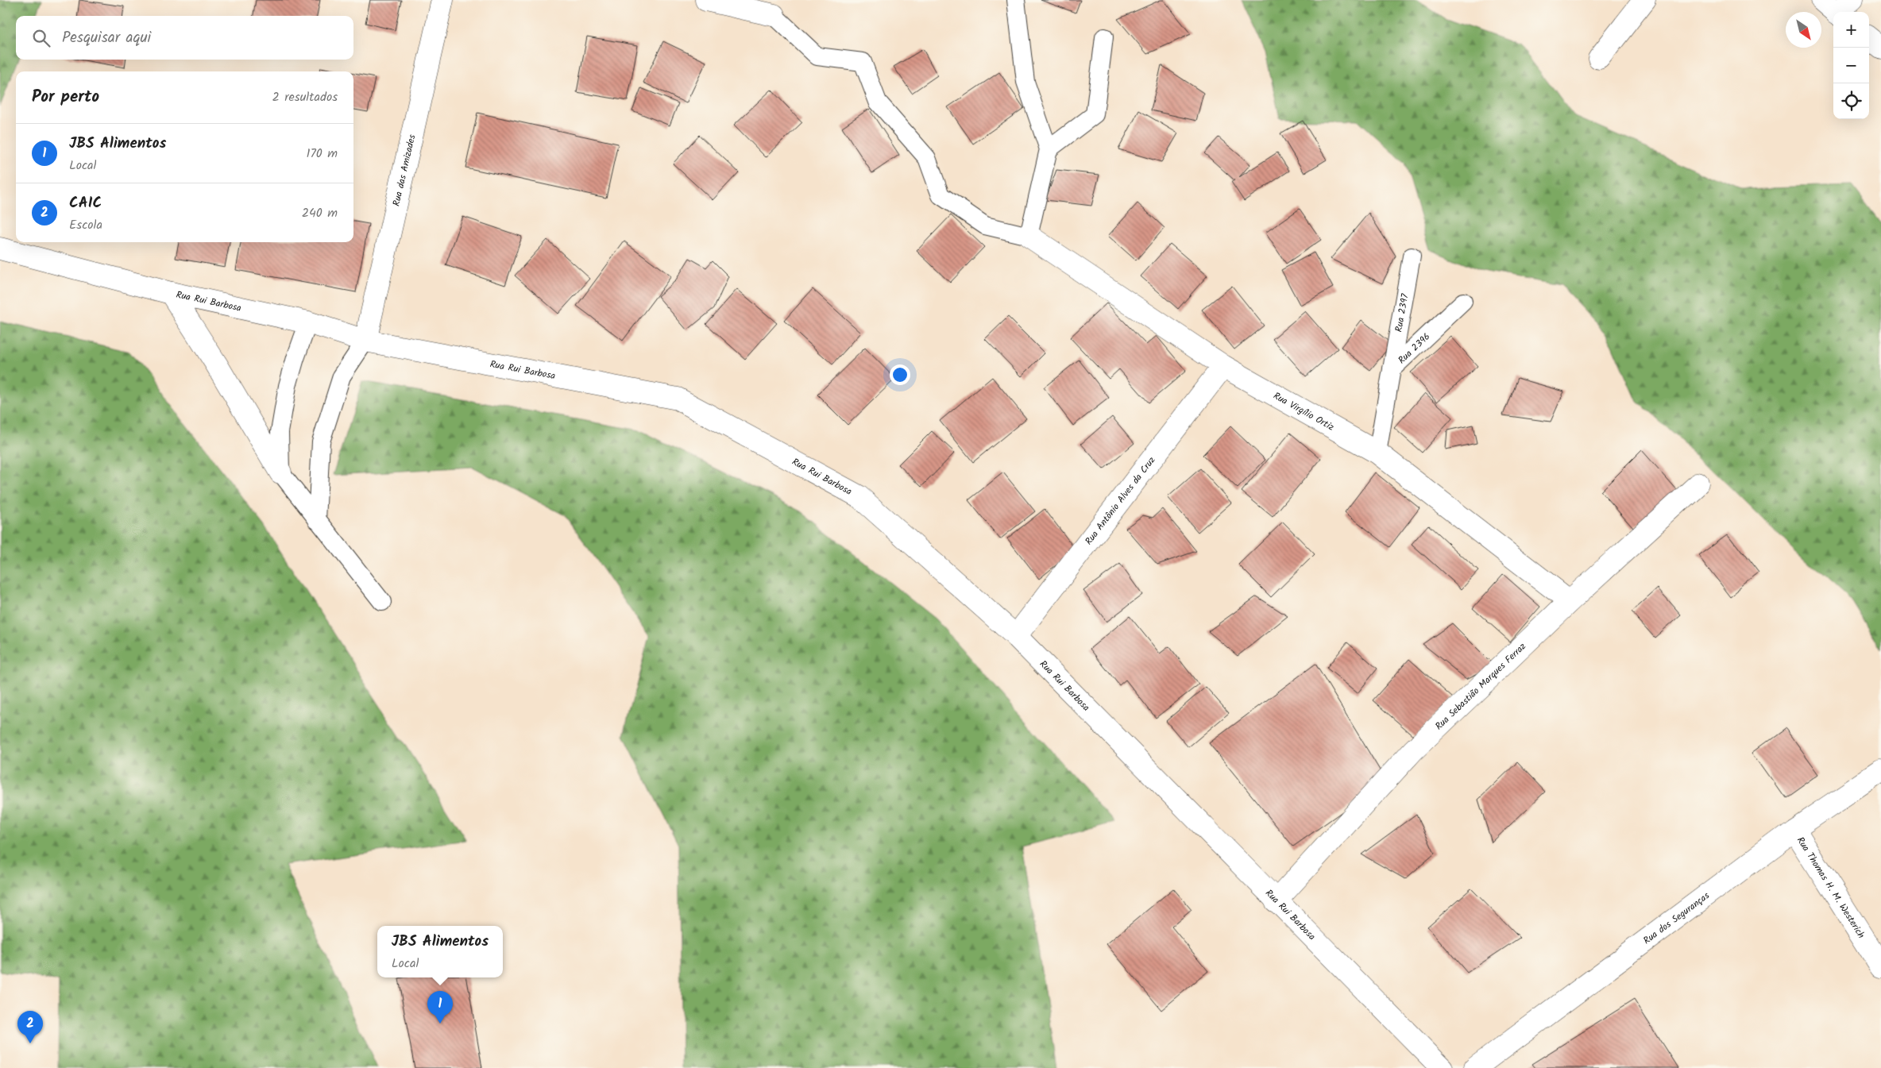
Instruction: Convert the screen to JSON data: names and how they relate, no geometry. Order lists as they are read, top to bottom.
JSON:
{
  "streets": {
    "street": [
      "Rua das Amizades",
      "Rua Rui Barbosa",
      "Rua Virgílio Ortiz",
      "Rua Antônio Alves da Cruz",
      "Rua Sebastião Marques Ferraz",
      "Rua Thomas H. M. Westerich",
      "Rua dos Seguranças"
    ],
    "lane": ["Rua 2397", "Rua 2396"]
  },
  "crossings": [
    ["Rua das Amizades", "Rua Rui Barbosa"],
    ["Rua Rui Barbosa", "Rua Antônio Alves da Cruz"],
    ["Rua Rui Barbosa", "Rua Sebastião Marques Ferraz"],
    ["Rua 2397", "Rua 2396"],
    ["Rua 2396", "Rua Virgílio Ortiz"],
    ["Rua Virgílio Ortiz", "Rua Antônio Alves da Cruz"],
    ["Rua Virgílio Ortiz", "Rua Sebastião Marques Ferraz"],
    ["Rua Thomas H. M. Westerich", "Rua dos Seguranças"]
  ],
  "north": "bottom right",
  "page": {
    "map_buttons": ["+", "−"],
    "search": "Pesquisar aqui",
    "heading": ["Por perto", "2 resultados"],
    "list": [
      {
        "mark": "1",
        "name": "JBS Alimentos",
        "note": "Local",
        "value": "170 m"
      },
      {
        "mark": "2",
        "name": "CAIC",
        "note": "Escola",
        "value": "240 m"
      }
    ],
    "popup": ["JBS Alimentos", "Local"],
    "pins": ["1", "2"]
  }
}
